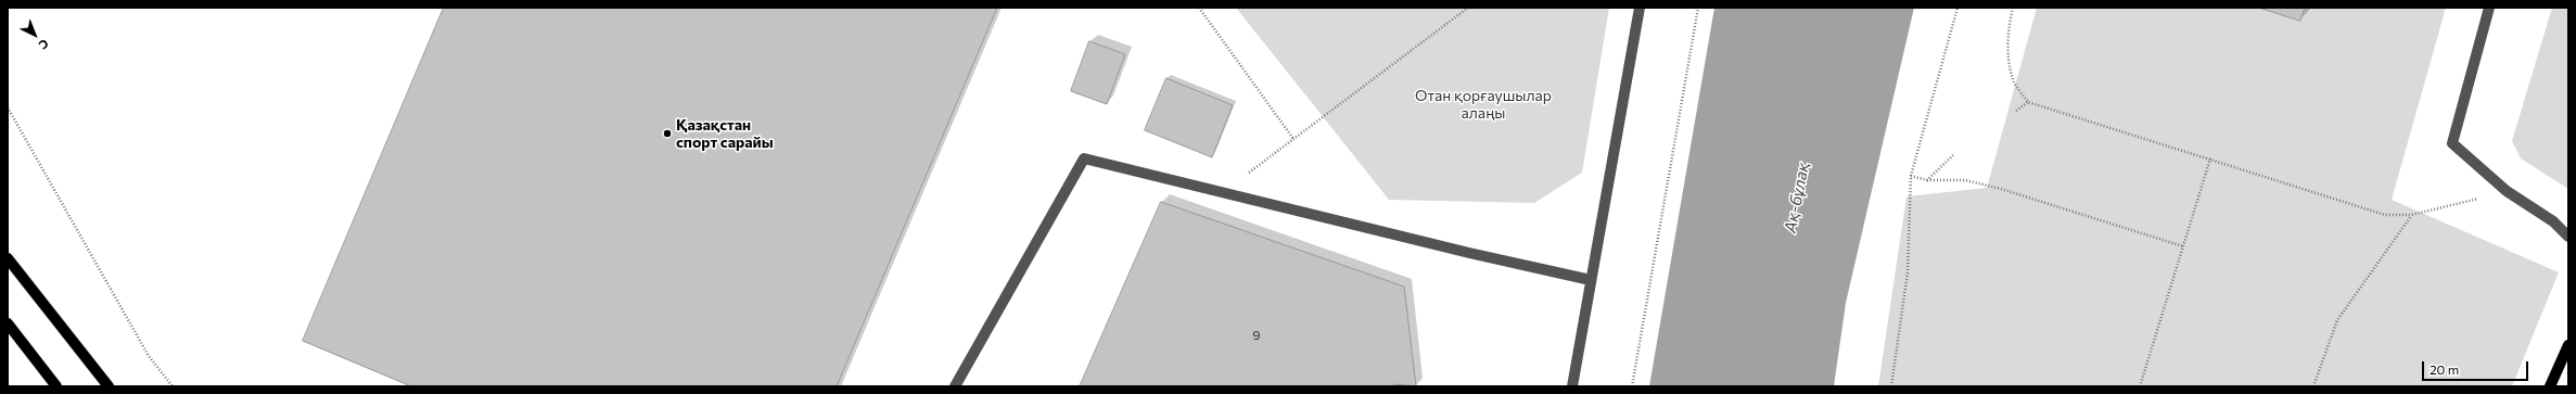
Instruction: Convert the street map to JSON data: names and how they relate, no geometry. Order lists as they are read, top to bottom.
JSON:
{
  "water": ["Ақ-бұлақ"],
  "parks": ["Отан қорғаушылар алаңы"],
  "places": ["Қазақстан спорт сарайы"],
  "house_numbers": ["9"],
  "scale_bar": "20 m",
  "north": "bottom right"
}
